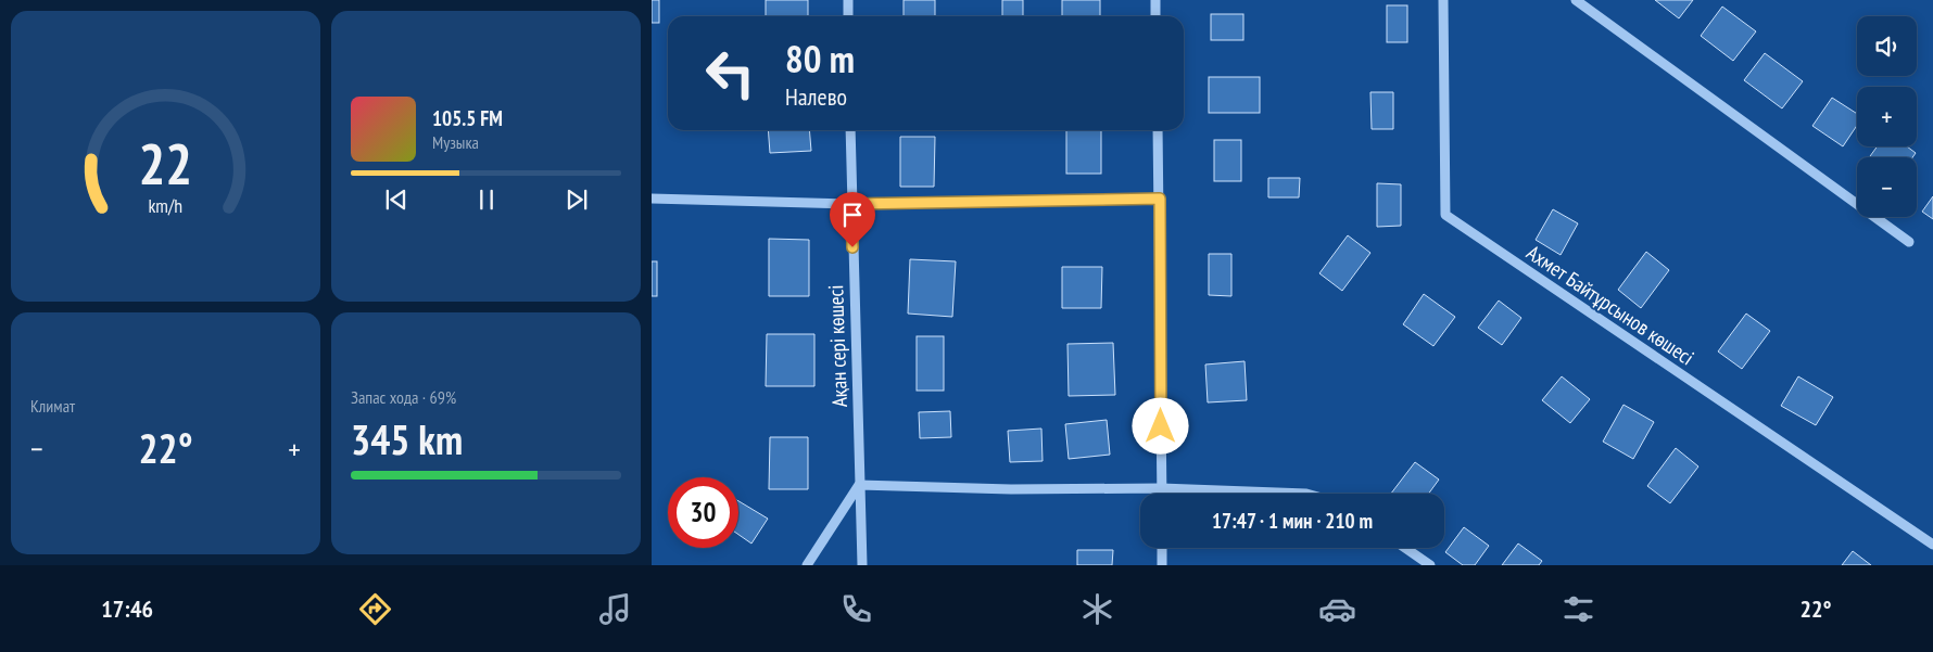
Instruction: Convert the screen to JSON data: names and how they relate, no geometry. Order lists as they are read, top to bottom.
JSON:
{
  "streets": {
    "street": ["Ахмет Байтұрсынов көшесі", "Ақан сері көшесі"]
  },
  "page": {
    "map_buttons": ["+", "−"],
    "turn": ["80 m", "Налево"],
    "song": ["105.5 FM", "Музыка"],
    "tile": [
      "Климат",
      ["Запас хода · 69%", "345 km"]
    ],
    "heat": ["−", "22°", "+"],
    "limit": "30",
    "trip": "17:47 · 1 мин · 210 m",
    "tabs": ["17:46", "22°"],
    "gauge": ["22", "km/h"]
  }
}
